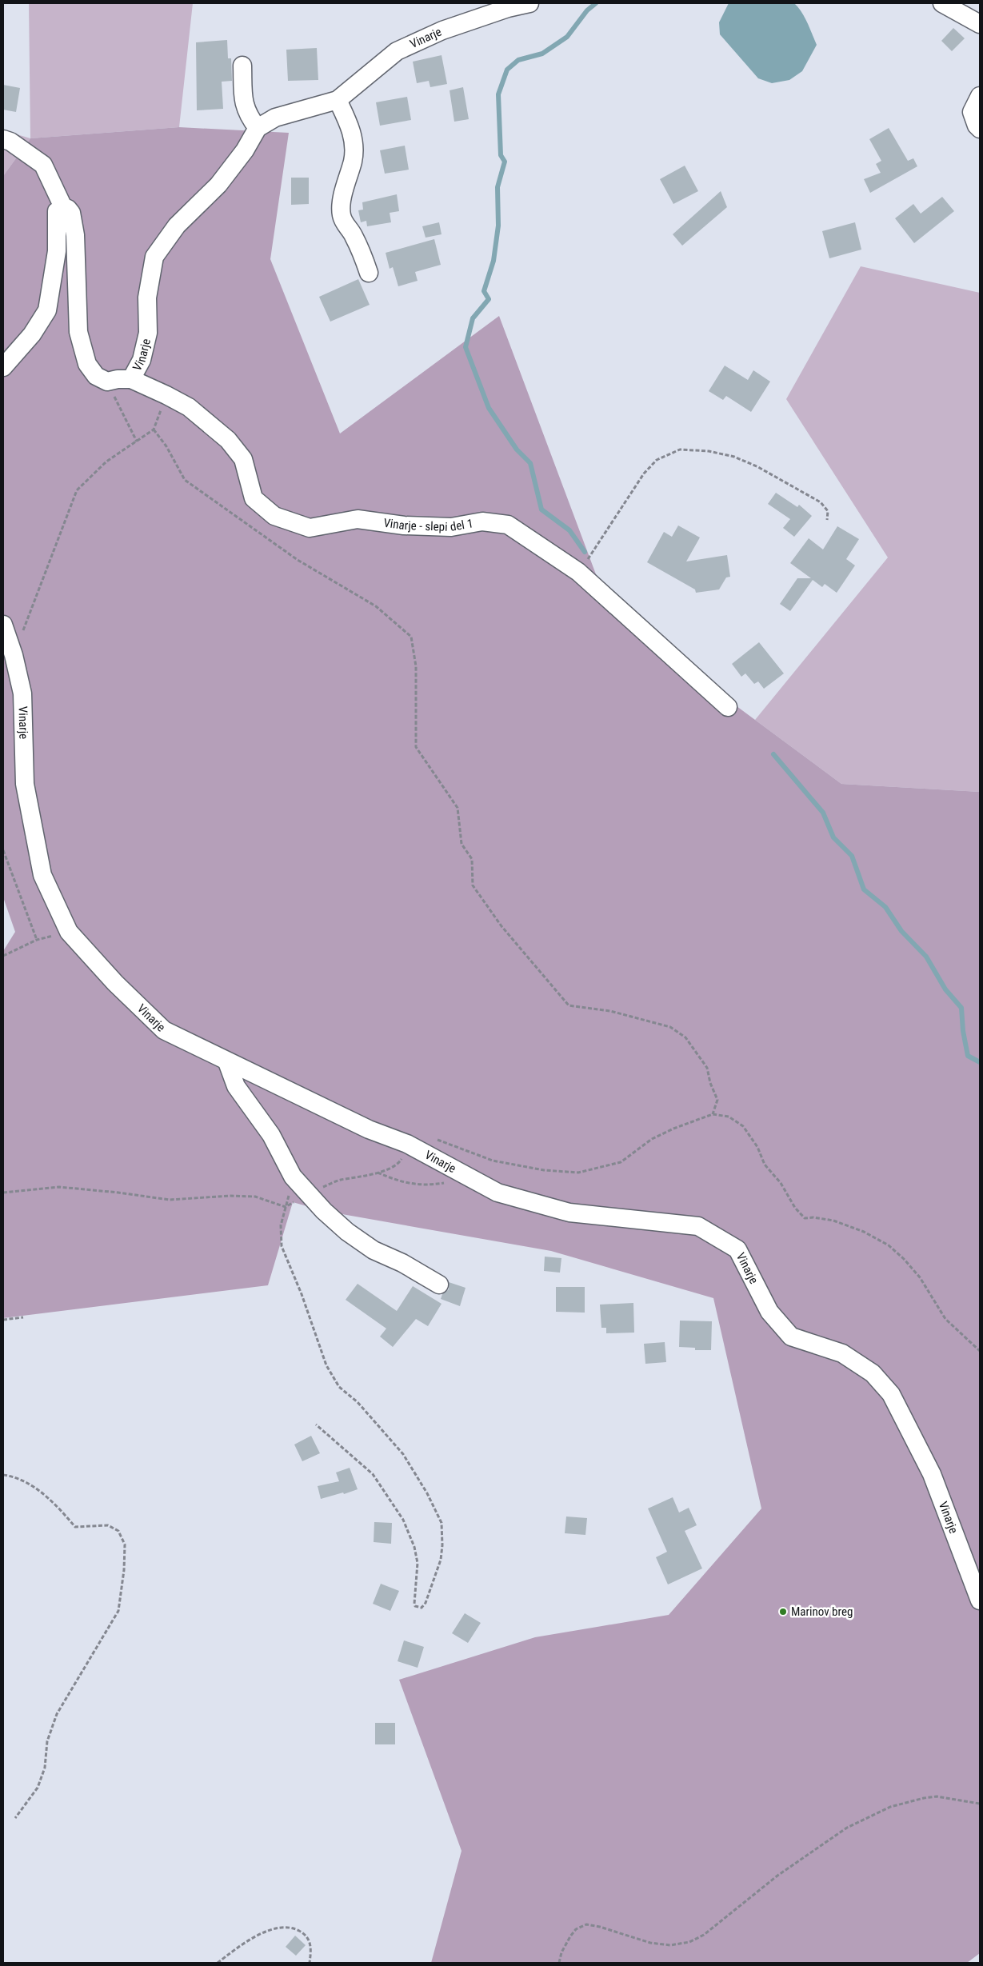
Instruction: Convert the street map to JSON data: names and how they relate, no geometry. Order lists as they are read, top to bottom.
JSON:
{
  "streets": {
    "street": ["Vinarje", "Vinarje - slepi del 1"]
  },
  "crossings": [
    ["Vinarje", "Vinarje - slepi del 1"]
  ],
  "places": ["Marinov breg"]
}
